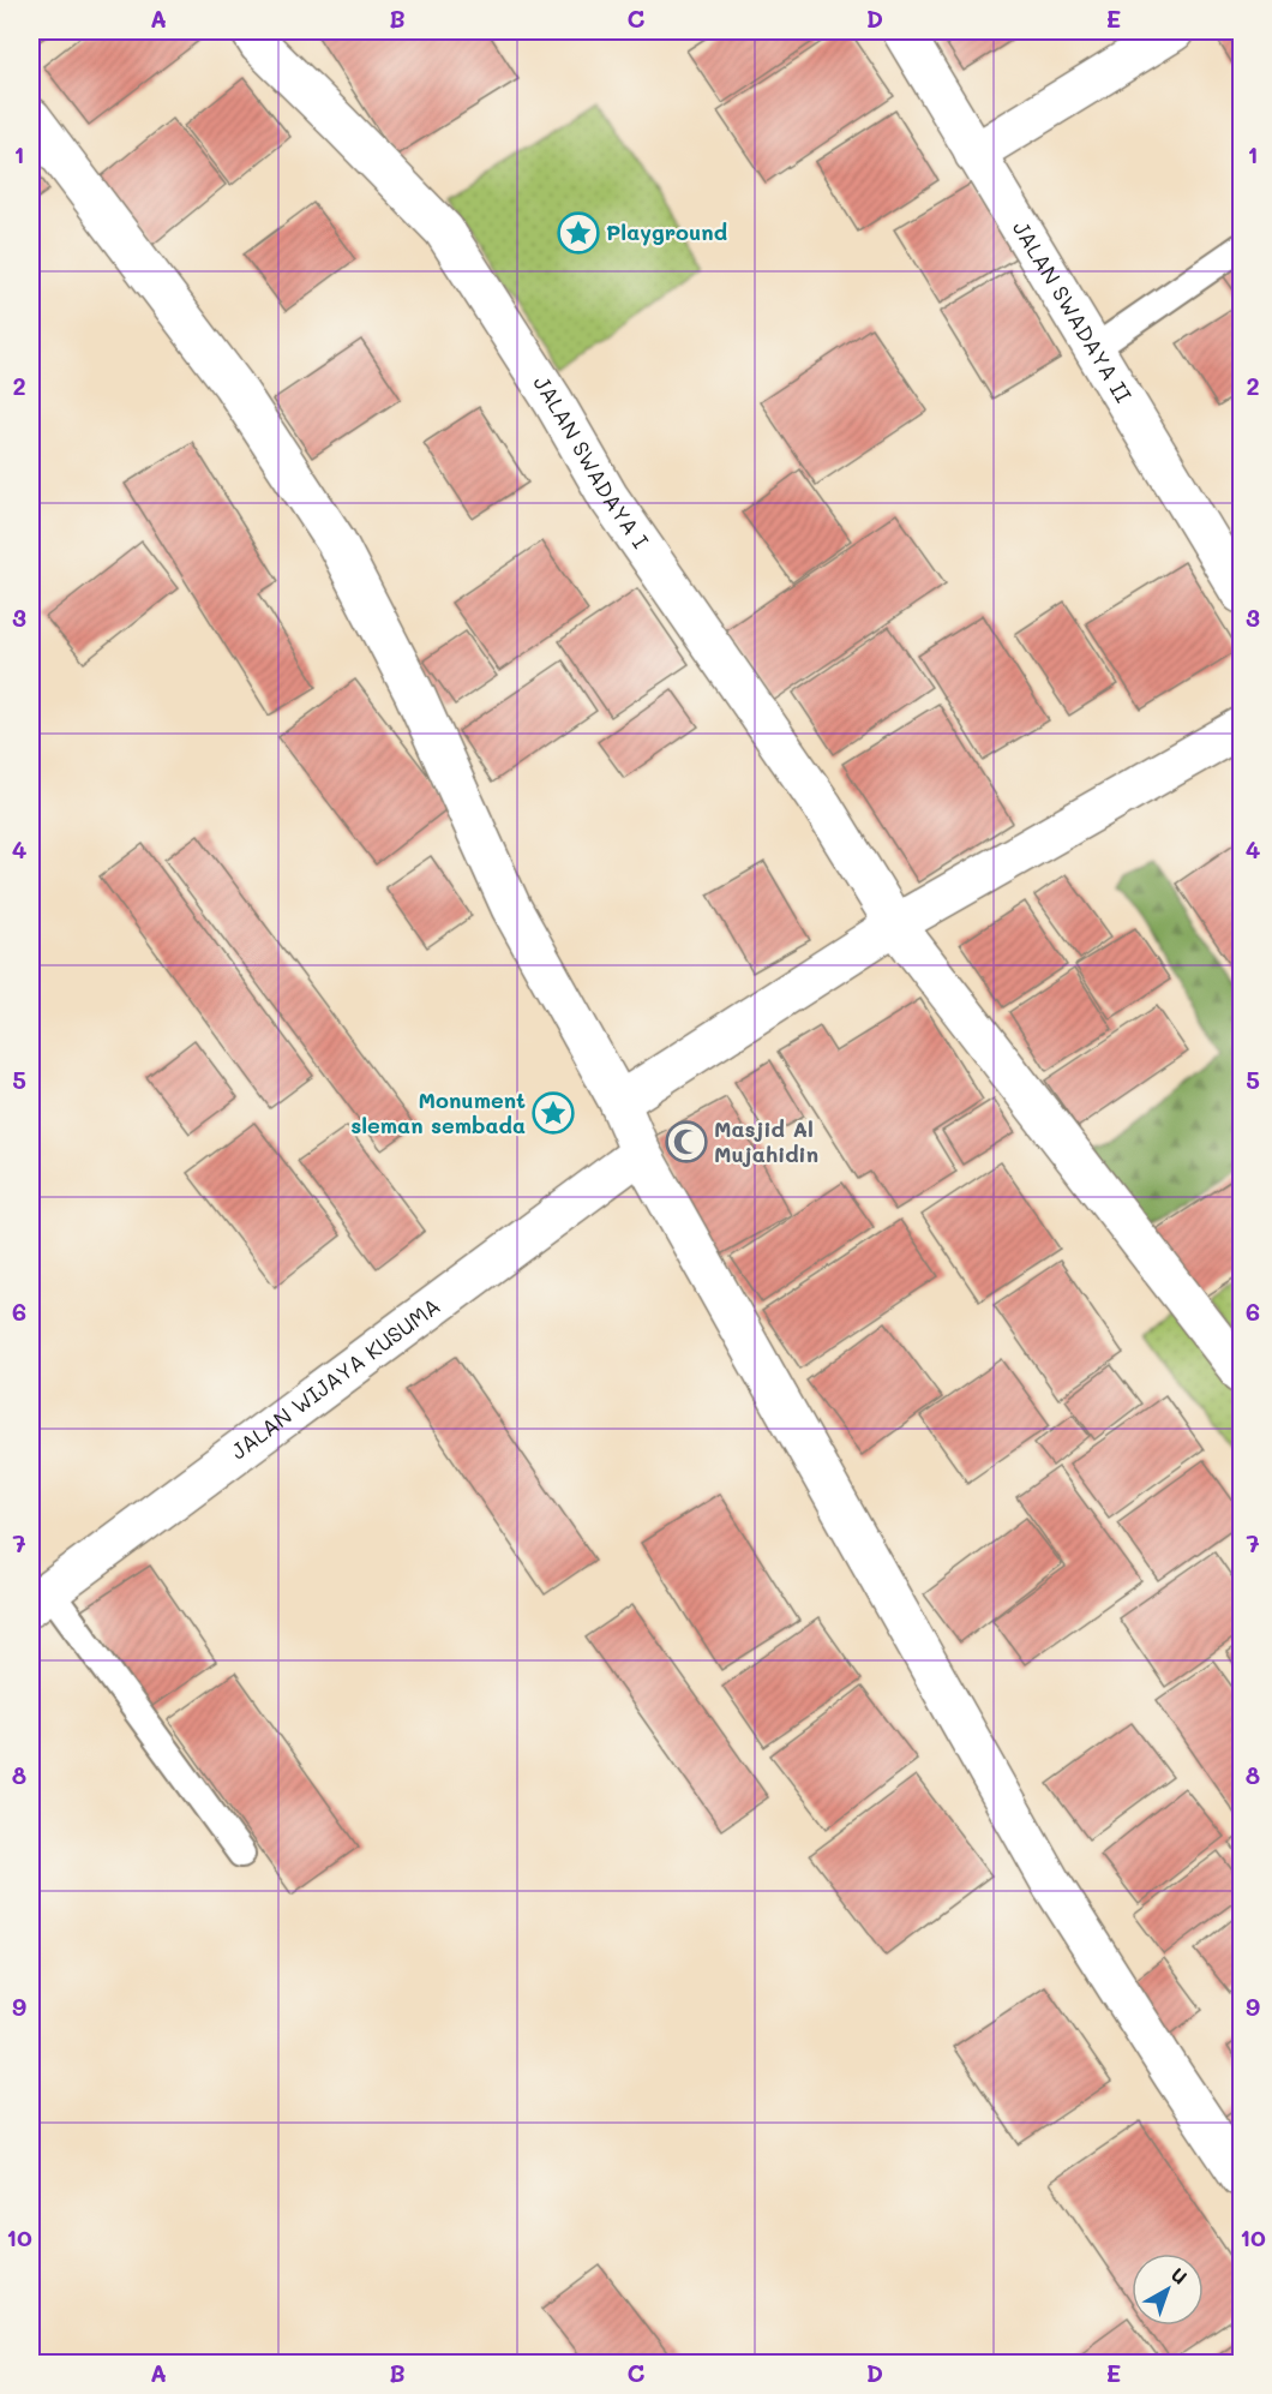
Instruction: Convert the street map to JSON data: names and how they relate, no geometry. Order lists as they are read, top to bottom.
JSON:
{
  "streets": {
    "street": ["JALAN SWADAYA II", "JALAN SWADAYA I", "JALAN WIJAYA KUSUMA"]
  },
  "places": {
    "place": ["Playground", "Monument sleman sembada"],
    "mosque": ["Masjid Al Mujahidin"]
  },
  "north": "top right",
  "grid": {
    "columns": [
      "A",
      "B",
      "C",
      "D",
      "E"
    ],
    "rows": [
      "1",
      "2",
      "3",
      "4",
      "5",
      "6",
      "7",
      "8",
      "9",
      "10"
    ]
  }
}
